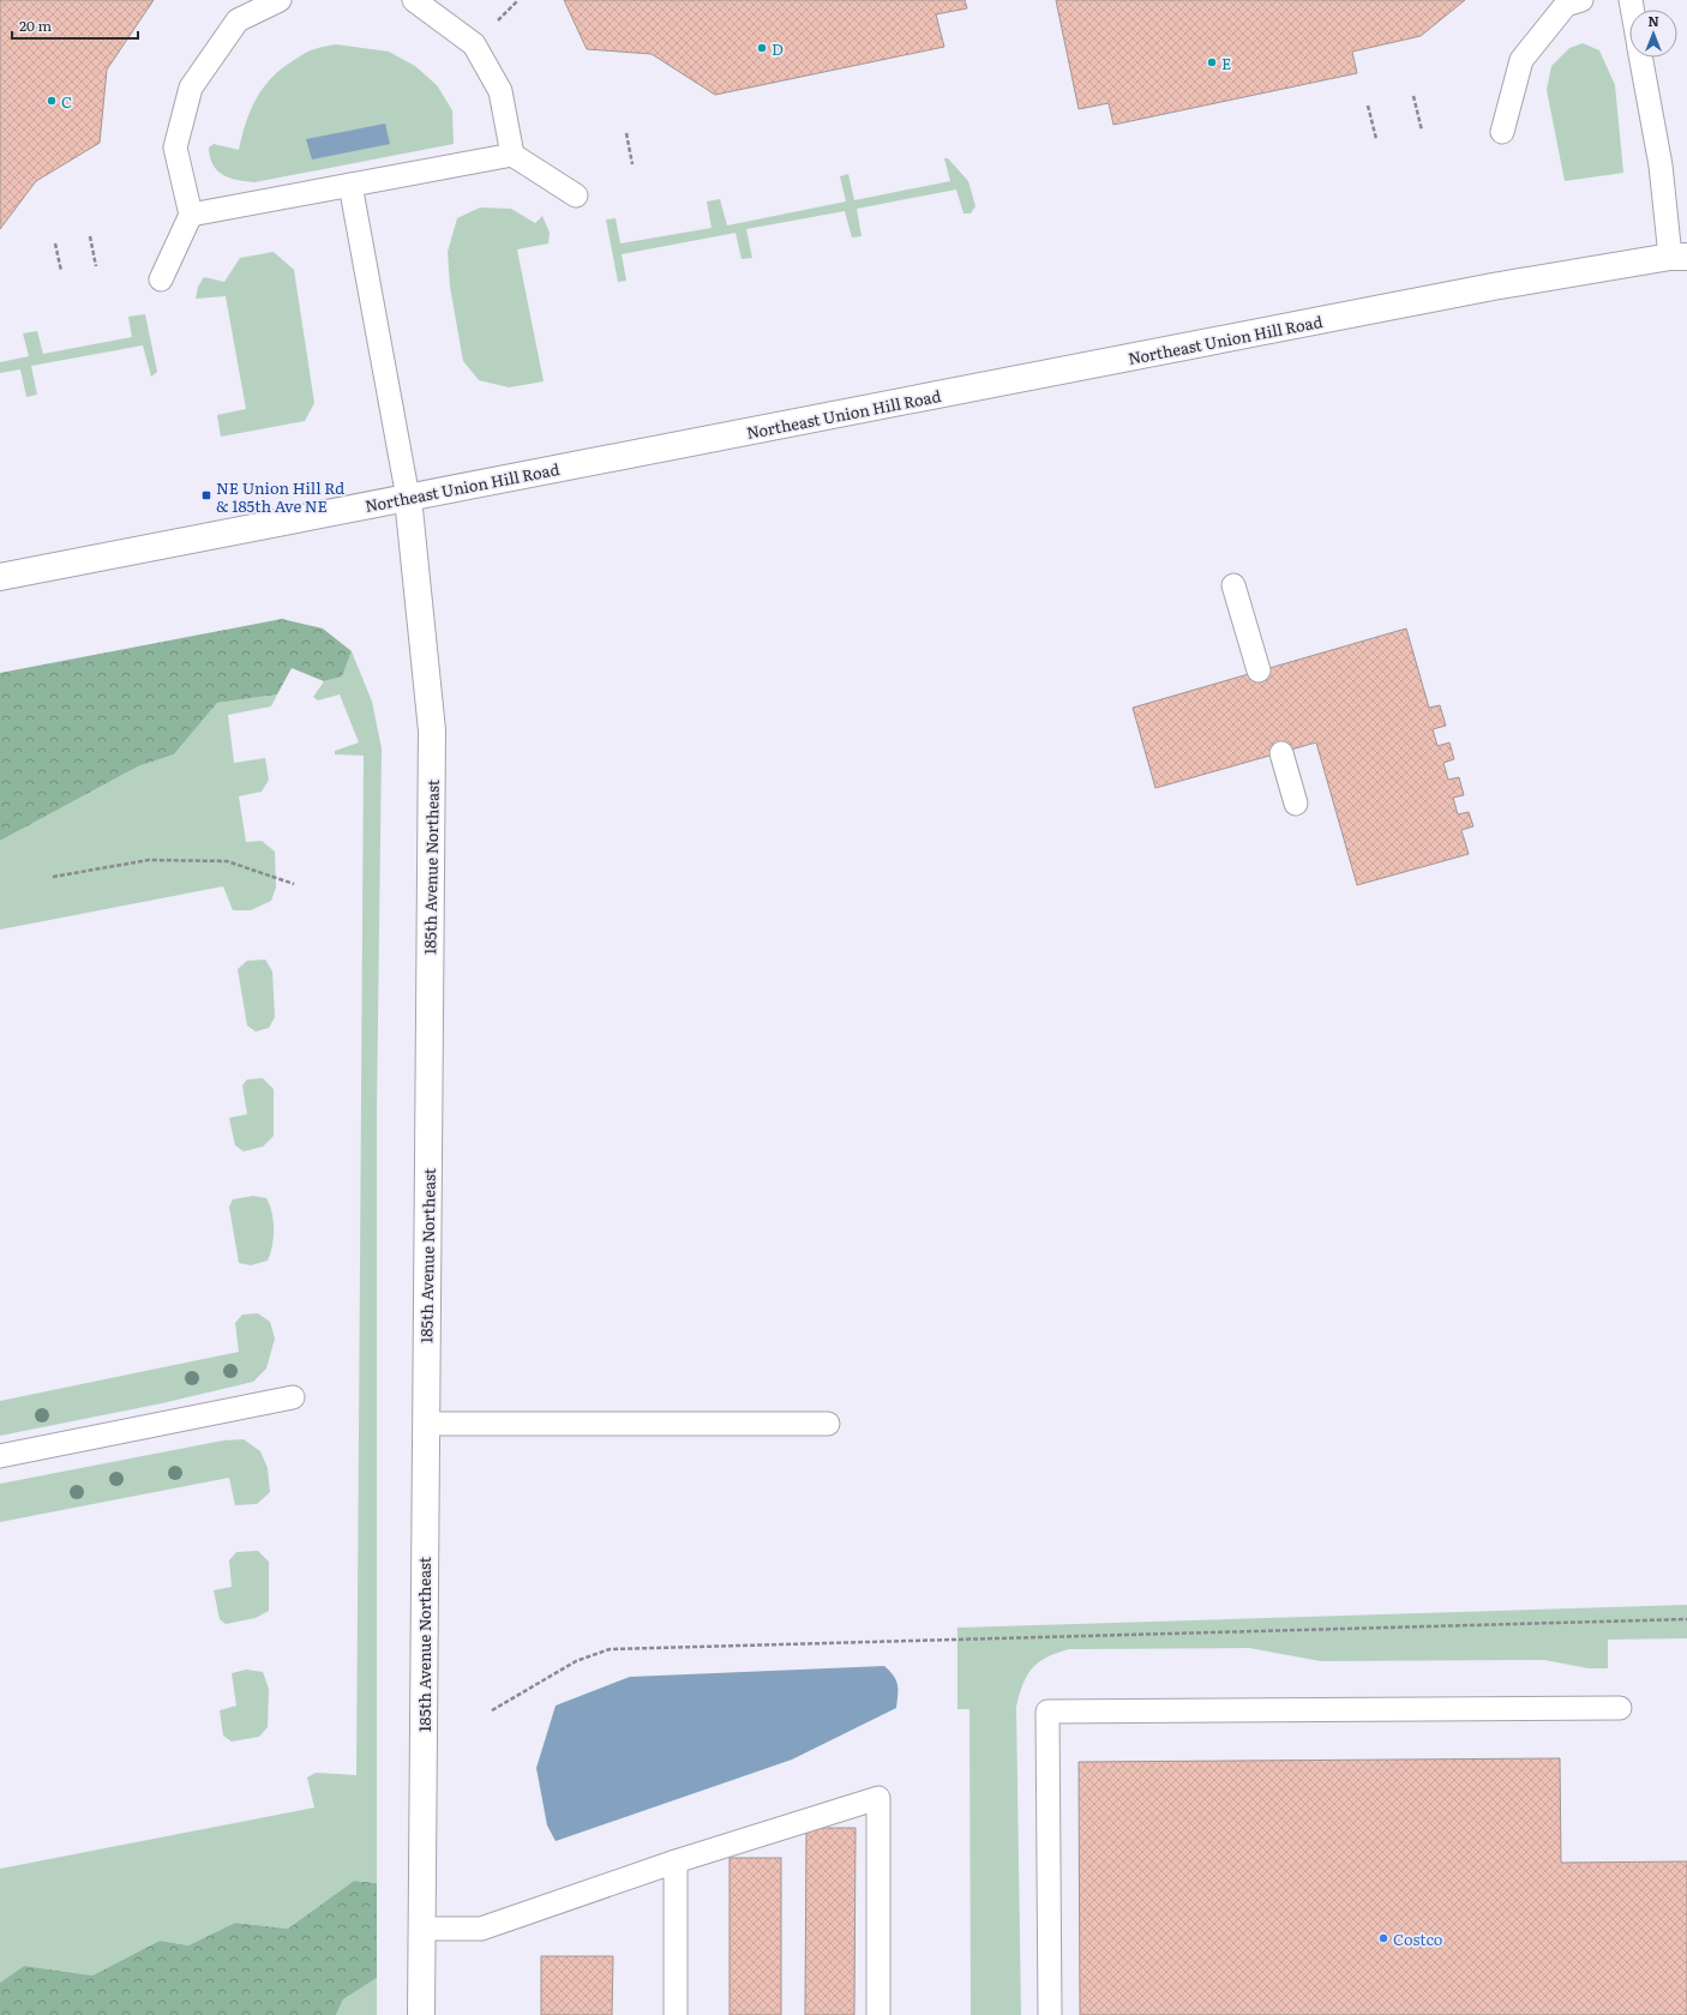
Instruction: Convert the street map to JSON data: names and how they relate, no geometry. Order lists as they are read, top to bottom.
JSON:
{
  "streets": {
    "main road": ["Northeast Union Hill Road", "185th Avenue Northeast"]
  },
  "crossings": [
    ["Northeast Union Hill Road", "185th Avenue Northeast"]
  ],
  "places": {
    "other": [
      "D",
      "E",
      "C",
      "Costco"
    ],
    "transit": ["NE Union Hill Rd & 185th Ave NE"]
  },
  "scale_bar": "20 m",
  "north": "top"
}
